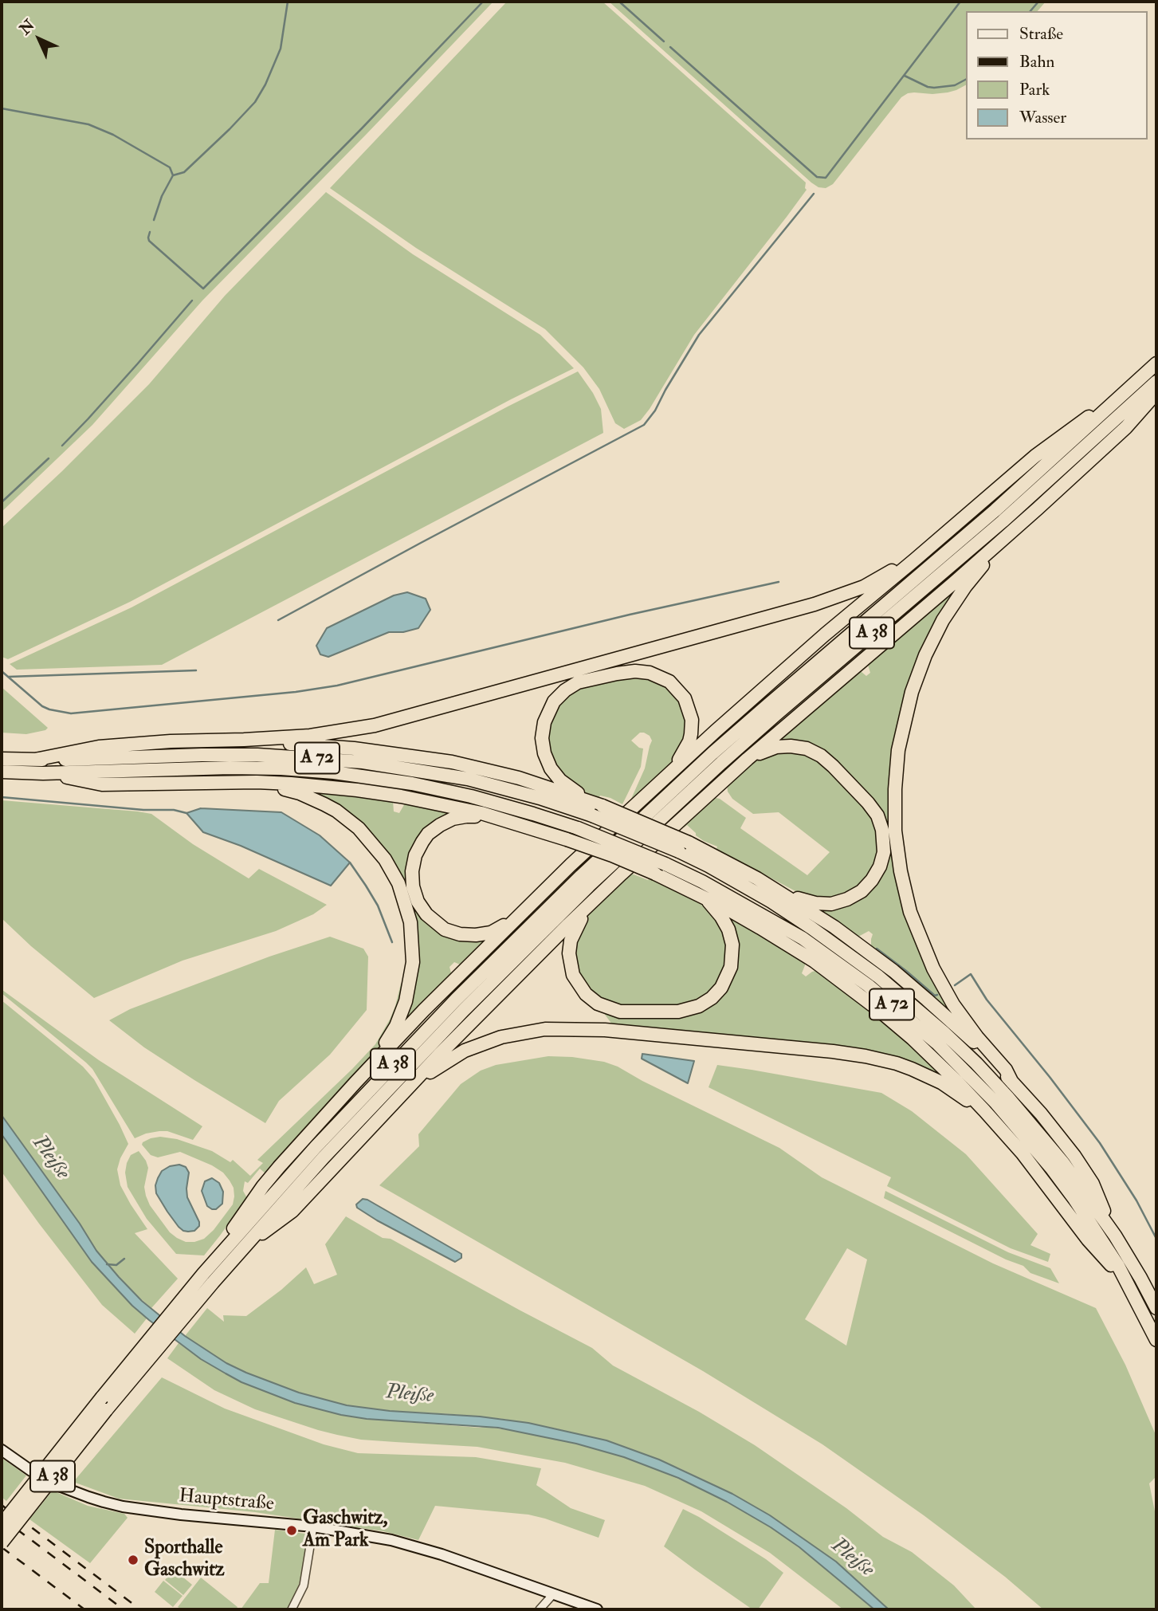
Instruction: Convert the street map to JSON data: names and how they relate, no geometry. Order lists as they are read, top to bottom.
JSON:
{
  "streets": {
    "highway": ["A 38", "A 72"],
    "main road": ["Hauptstraße"]
  },
  "water": ["Pleiße"],
  "places": ["Gaschwitz, Am Park", "Sporthalle Gaschwitz"],
  "legend": [
    "Straße",
    "Bahn",
    "Park",
    "Wasser"
  ],
  "north": "top left"
}
